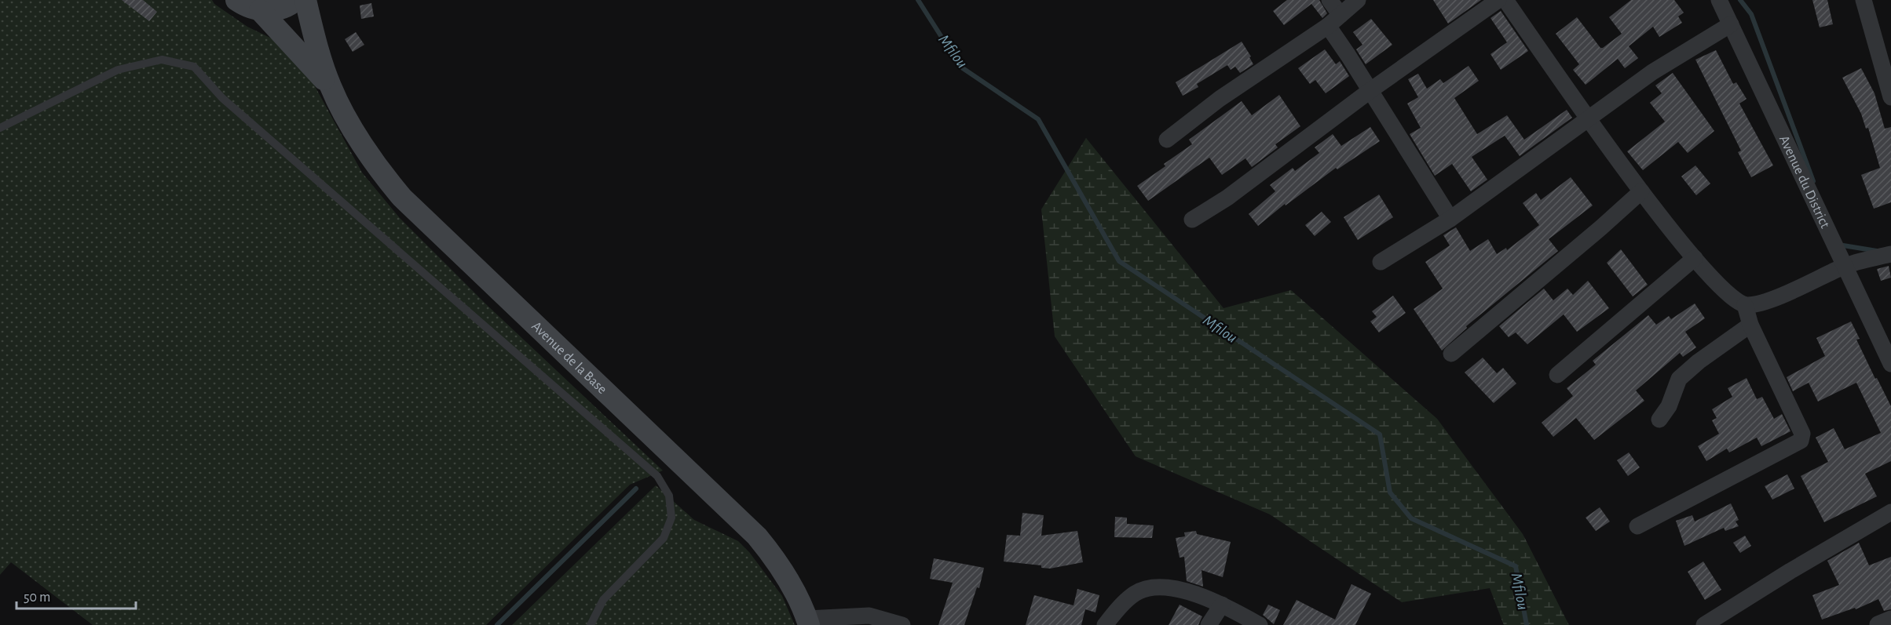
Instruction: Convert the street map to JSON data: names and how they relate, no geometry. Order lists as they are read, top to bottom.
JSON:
{
  "streets": {
    "main road": ["Avenue de la Base"],
    "street": ["Avenue du District"]
  },
  "water": ["Mfilou"],
  "scale_bar": "50 m"
}
